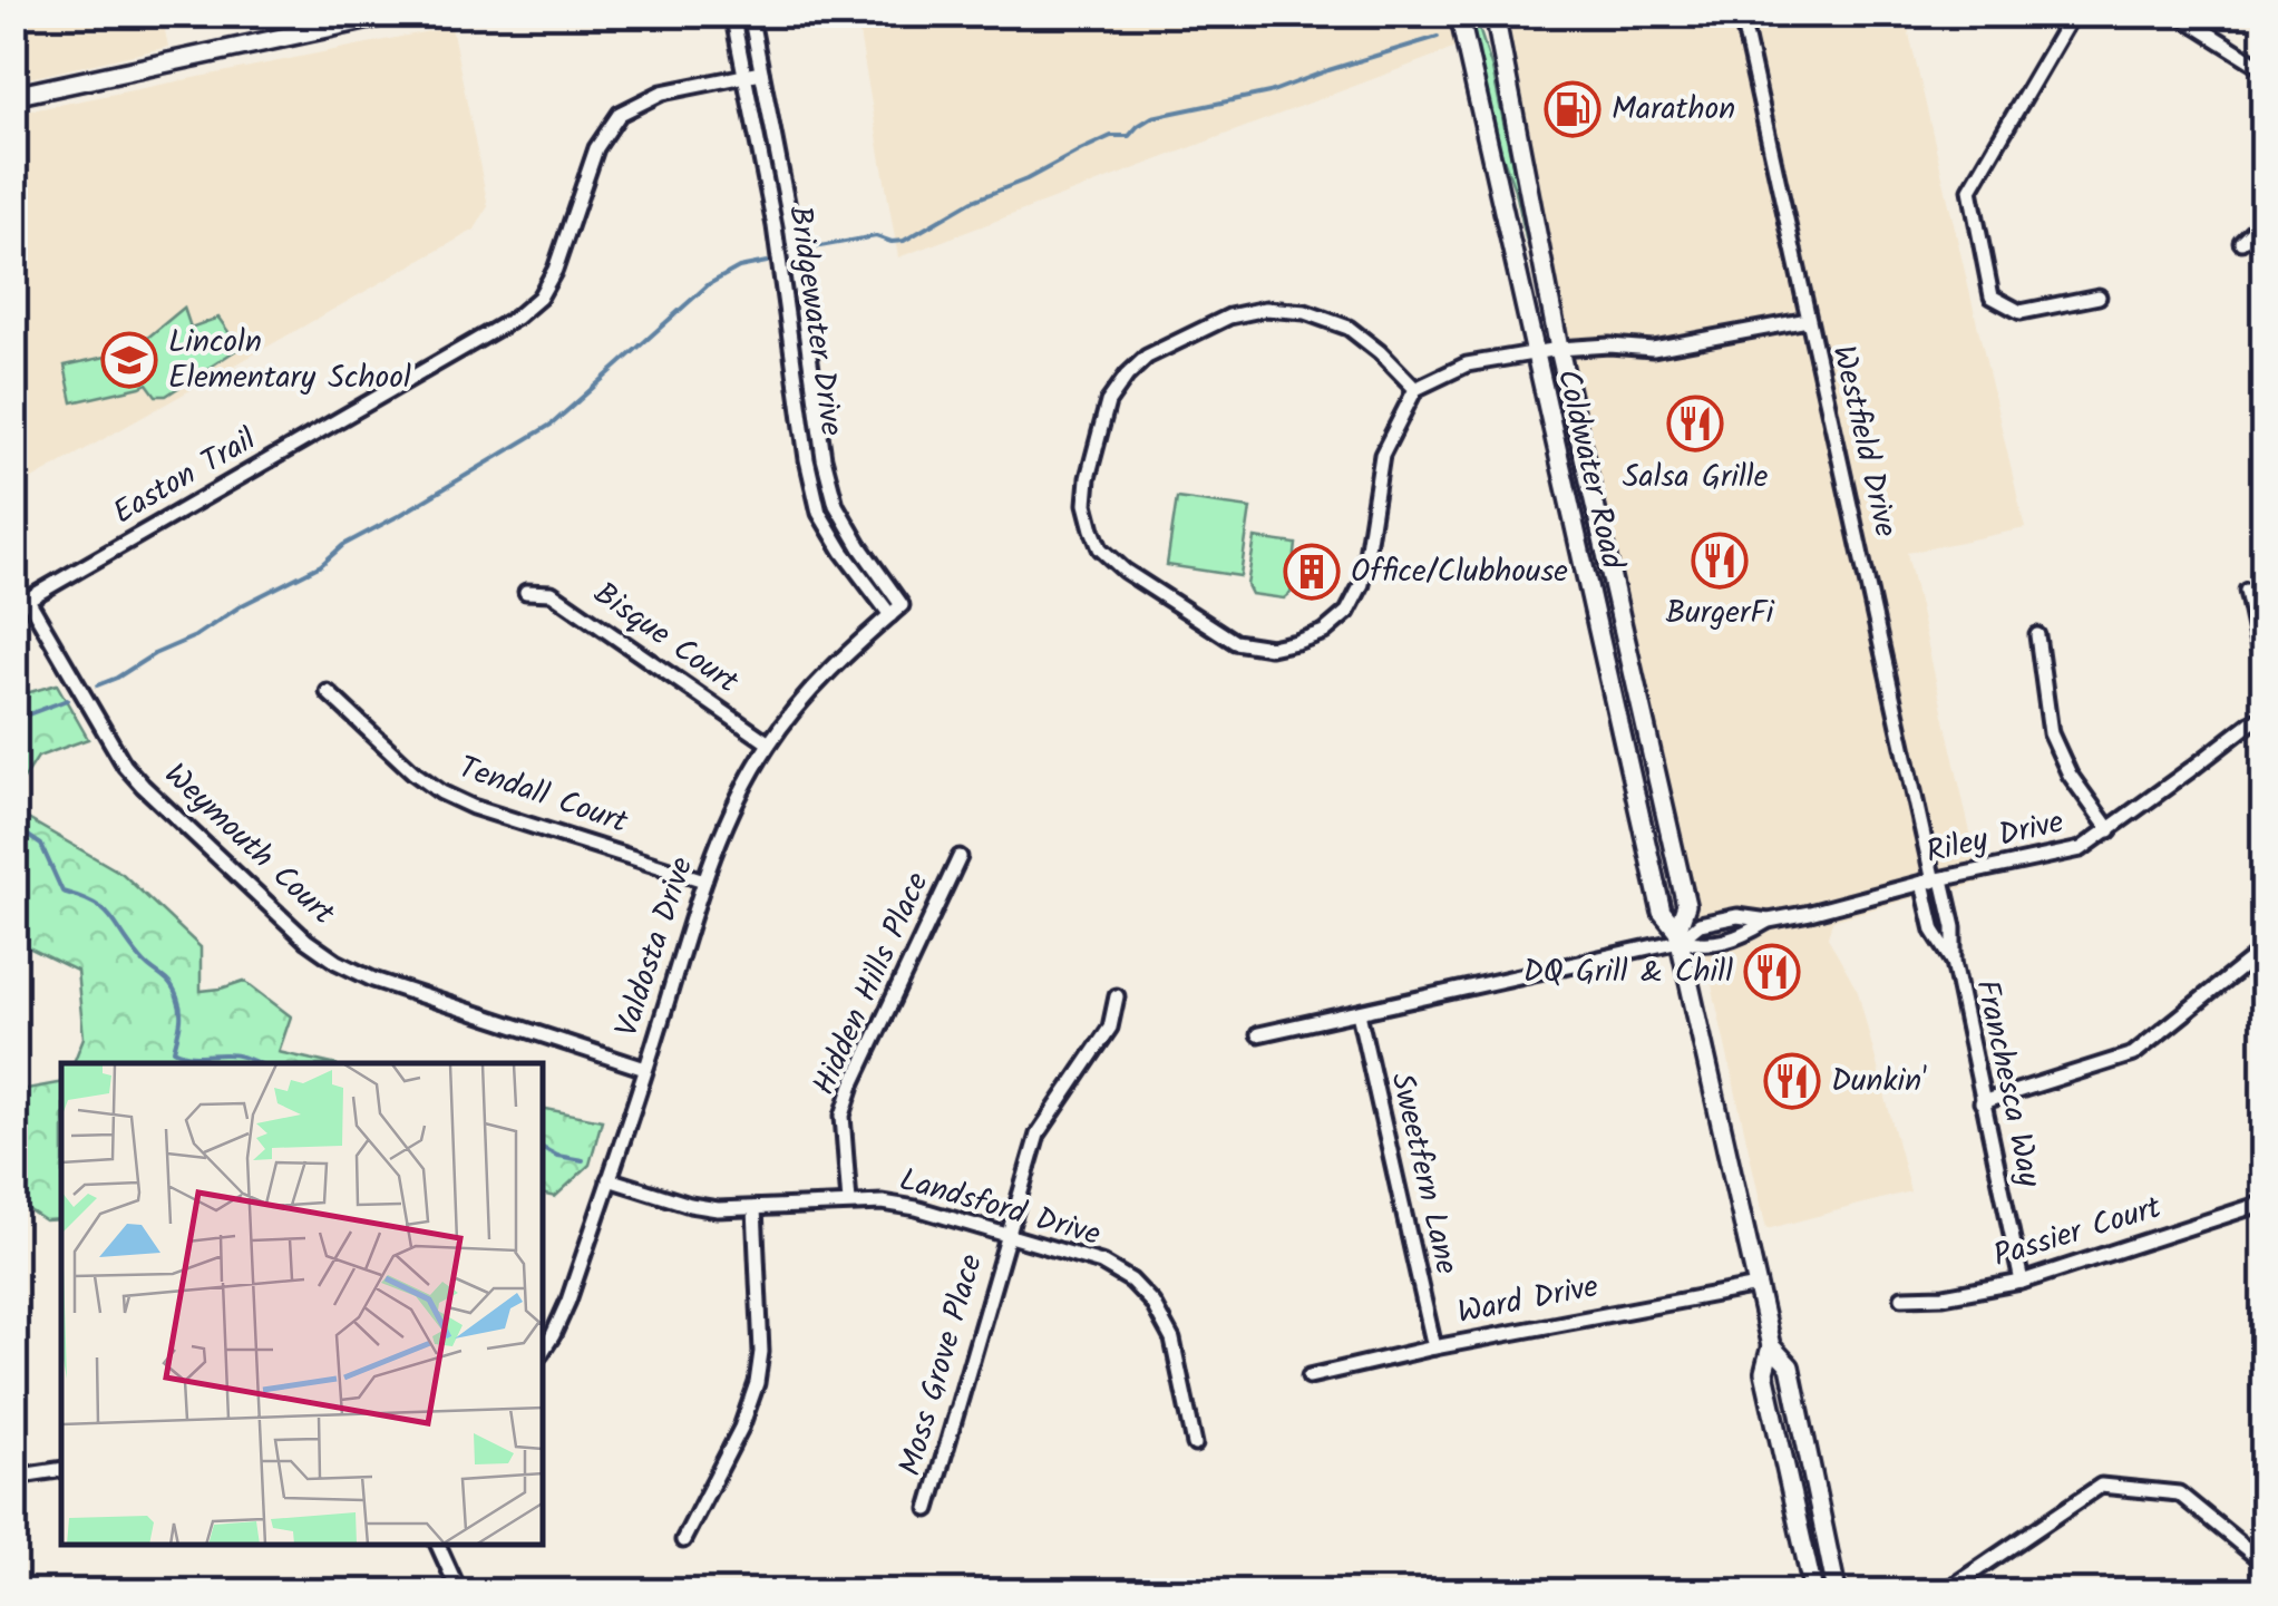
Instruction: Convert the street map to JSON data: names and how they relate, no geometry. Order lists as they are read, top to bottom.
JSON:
{
  "streets": {
    "main road": ["Coldwater Road"],
    "street": [
      "Bridgewater Drive",
      "Westfield Drive",
      "Easton Trail",
      "Bisque Court",
      "Tendall Court",
      "Riley Drive",
      "Weymouth Court",
      "Valdosta Drive",
      "Hidden Hills Place",
      "Franchesca Way",
      "Sweetfern Lane",
      "Landsford Drive",
      "Passier Court",
      "Ward Drive",
      "Moss Grove Place"
    ]
  },
  "crossings": [
    ["Bridgewater Drive", "Easton Trail"],
    ["Bridgewater Drive", "Valdosta Drive"],
    ["Westfield Drive", "Riley Drive"],
    ["Westfield Drive", "Franchesca Way"],
    ["Coldwater Road", "Riley Drive"],
    ["Coldwater Road", "Ward Drive"],
    ["Easton Trail", "Weymouth Court"],
    ["Bisque Court", "Valdosta Drive"],
    ["Tendall Court", "Valdosta Drive"],
    ["Riley Drive", "Franchesca Way"],
    ["Riley Drive", "Sweetfern Lane"],
    ["Weymouth Court", "Valdosta Drive"],
    ["Valdosta Drive", "Landsford Drive"],
    ["Hidden Hills Place", "Landsford Drive"],
    ["Franchesca Way", "Passier Court"],
    ["Sweetfern Lane", "Ward Drive"],
    ["Landsford Drive", "Moss Grove Place"]
  ],
  "places": {
    "fuel station": ["Marathon"],
    "school or university": ["Lincoln Elementary School"],
    "restaurant": [
      "Salsa Grille",
      "BurgerFi",
      "DQ Grill & Chill",
      "Dunkin'"
    ],
    "building": ["Office/Clubhouse"]
  }
}
